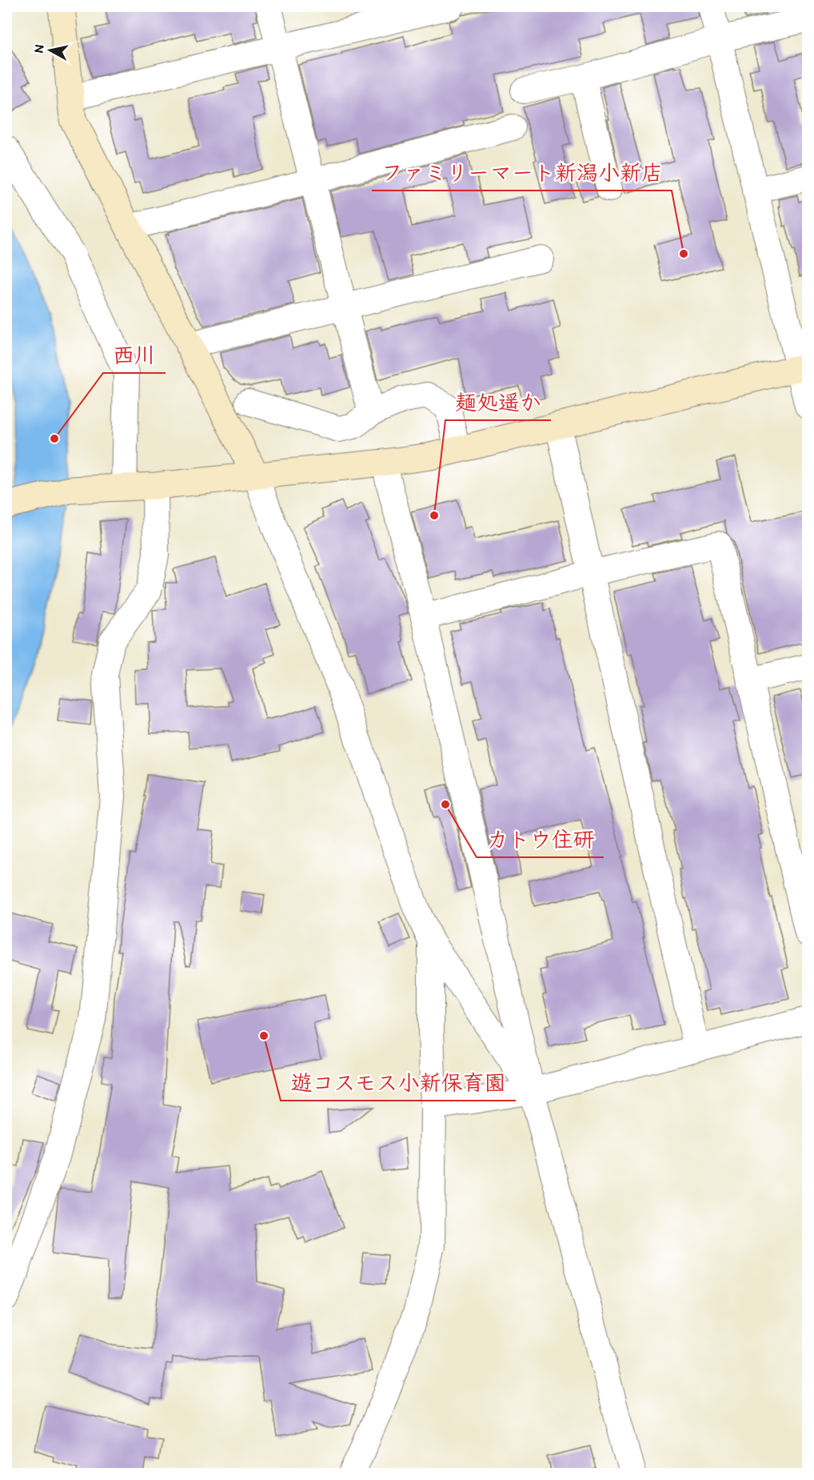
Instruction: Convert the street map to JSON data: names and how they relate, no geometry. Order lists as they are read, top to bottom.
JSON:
{
  "places": [
    "ファミリーマート新潟小新店",
    "西川",
    "麺処遥か",
    "カトウ住研",
    "遊コスモス小新保育園"
  ],
  "north": "left"
}
